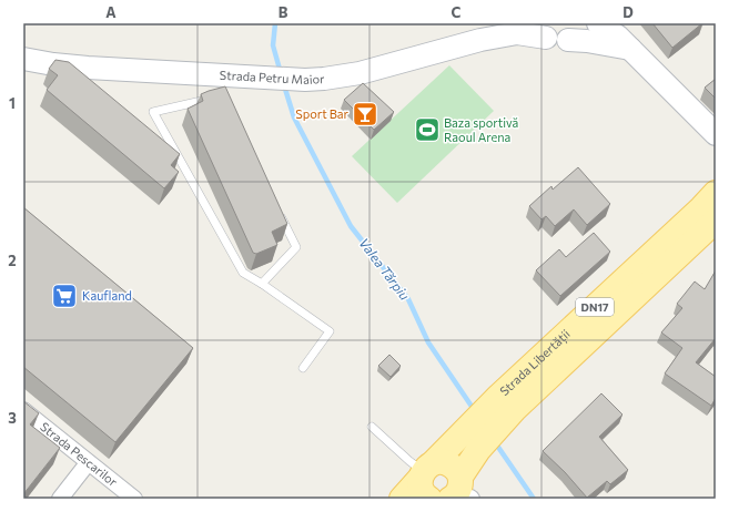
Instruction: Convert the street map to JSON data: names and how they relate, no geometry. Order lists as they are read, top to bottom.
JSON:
{
  "streets": {
    "main road": ["DN17", "Strada Libertății"],
    "street": ["Strada Petru Maior", "Strada Pescarilor"]
  },
  "crossings": [
    ["DN17", "Strada Libertății"]
  ],
  "water": ["Valea Tărpiu"],
  "places": {
    "bar": ["Sport Bar"],
    "sports": ["Baza sportivă Raoul Arena"],
    "supermarket": ["Kaufland"]
  },
  "grid": {
    "columns": [
      "A",
      "B",
      "C",
      "D"
    ],
    "rows": ["1", "2", "3"]
  }
}
